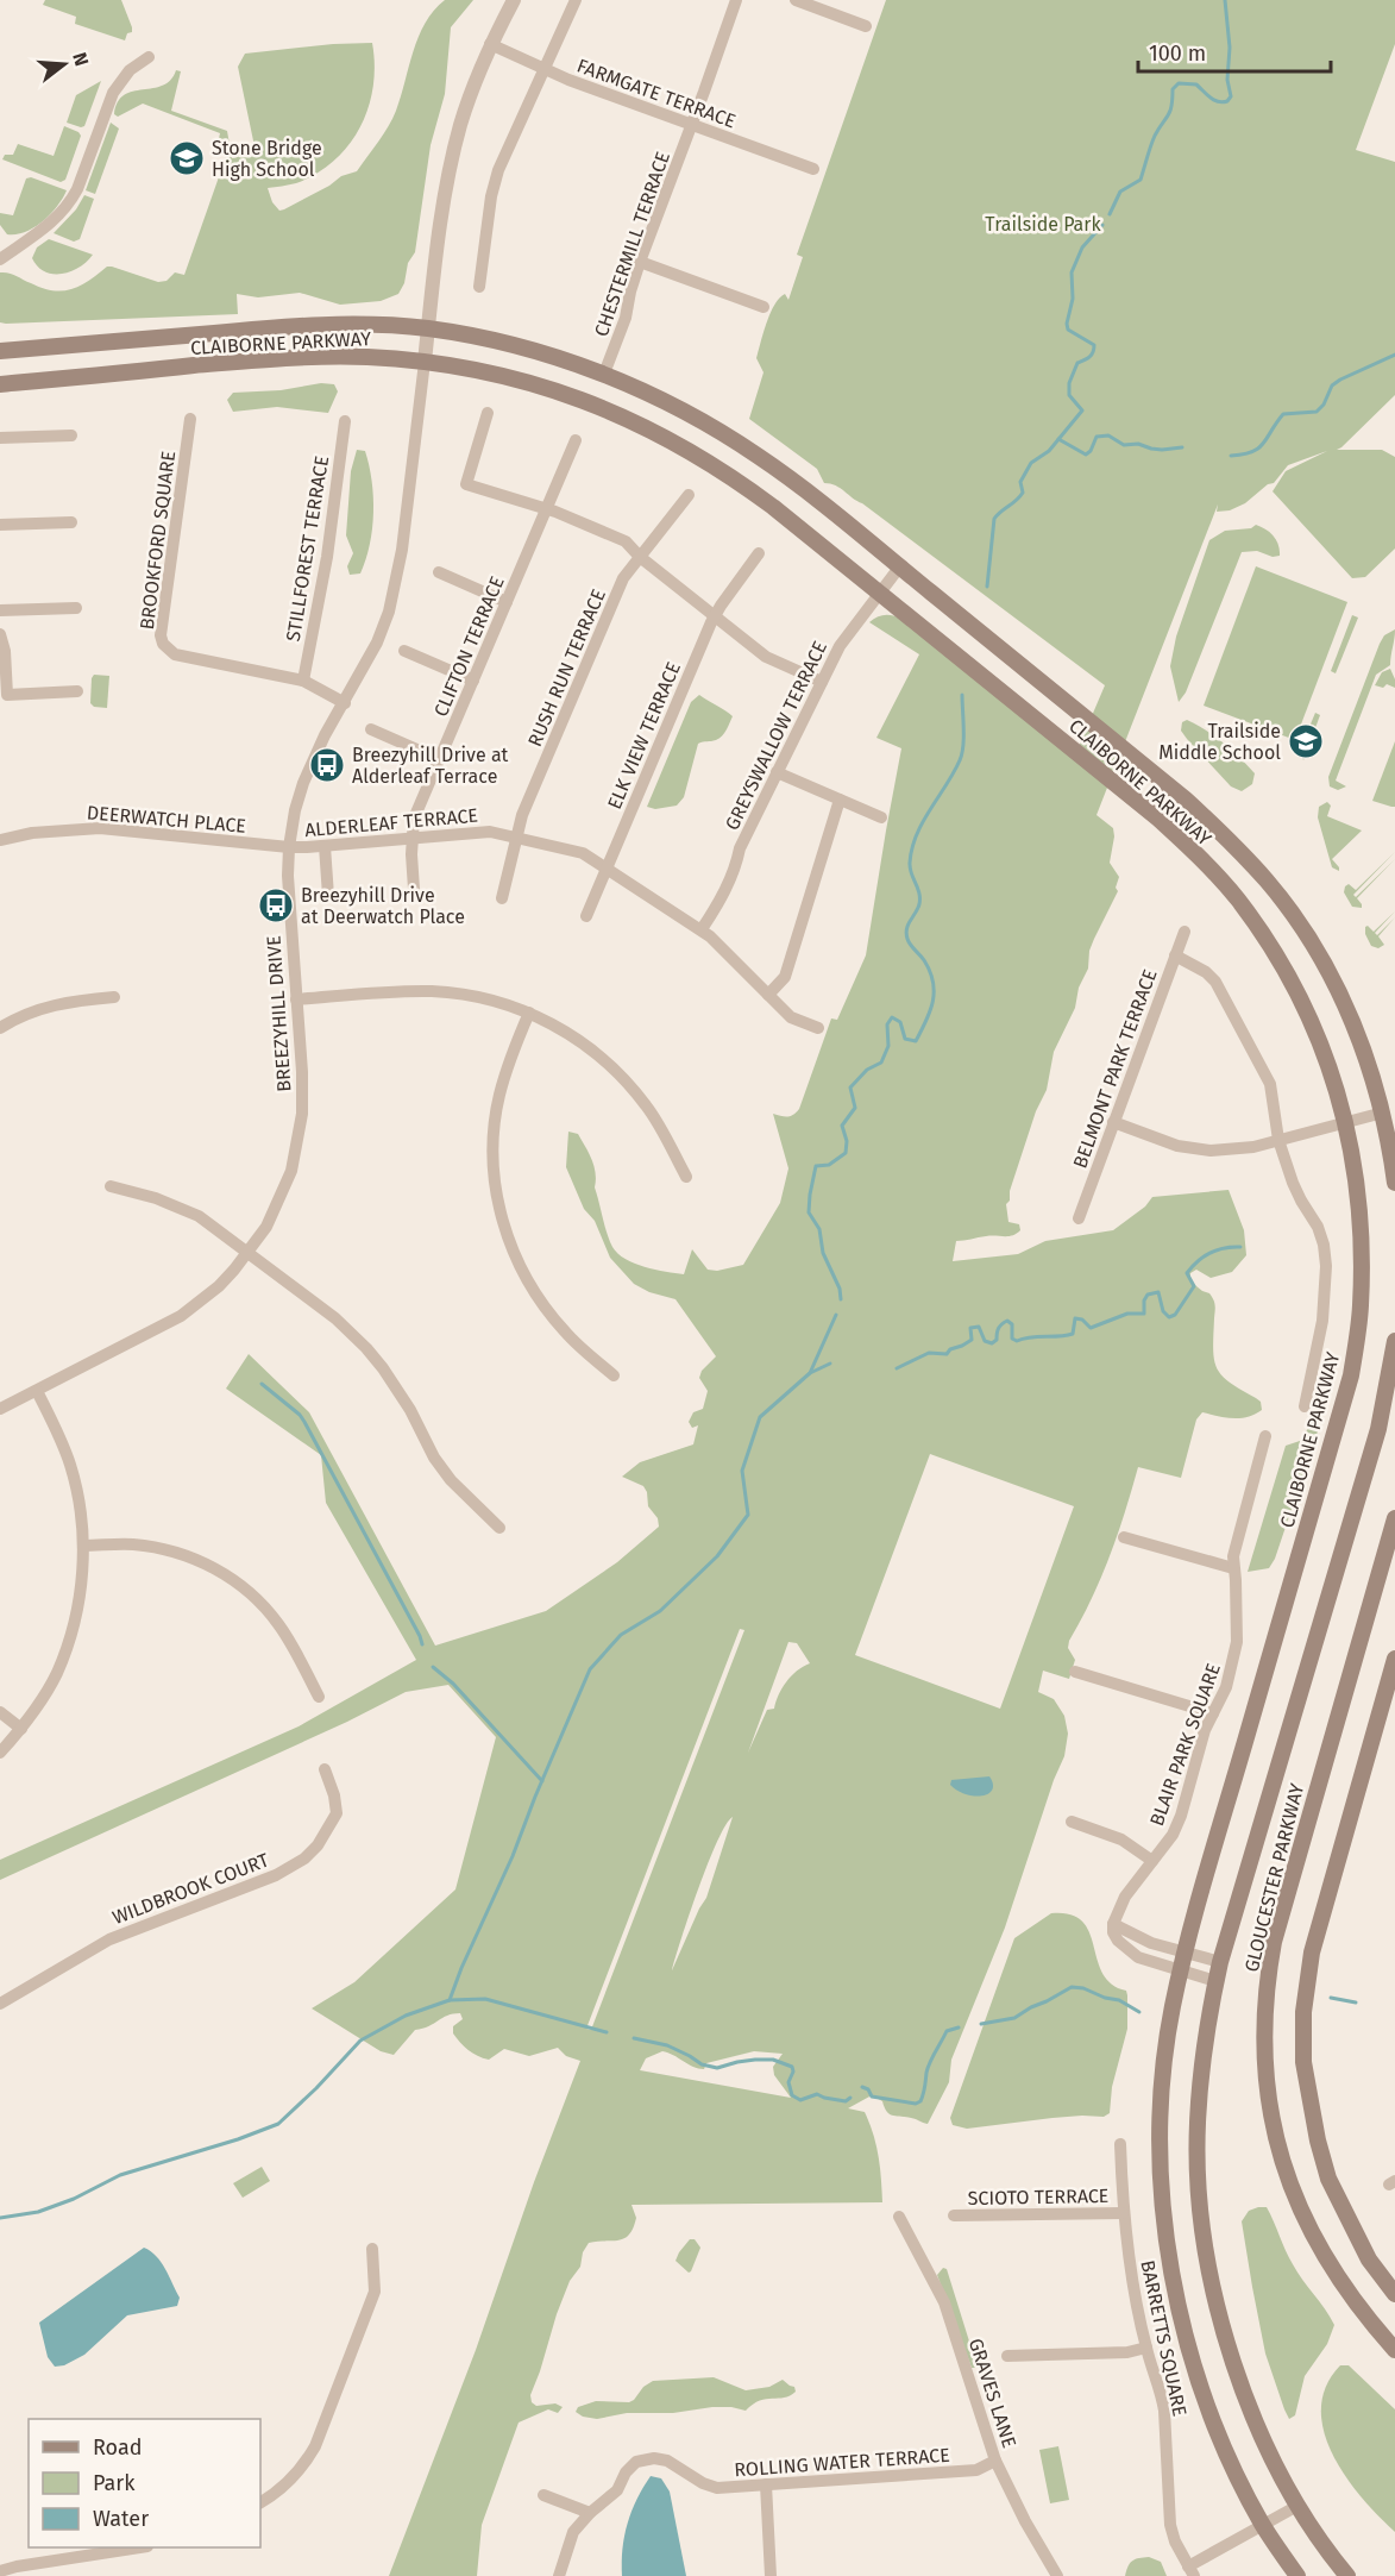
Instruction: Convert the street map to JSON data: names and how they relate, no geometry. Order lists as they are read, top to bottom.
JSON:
{
  "streets": {
    "main road": ["CLAIBORNE PARKWAY", "GLOUCESTER PARKWAY"],
    "street": [
      "FARMGATE TERRACE",
      "CHESTERMILL TERRACE",
      "BROOKFORD SQUARE",
      "STILLFOREST TERRACE",
      "CLIFTON TERRACE",
      "RUSH RUN TERRACE",
      "ELK VIEW TERRACE",
      "GREYSWALLOW TERRACE",
      "DEERWATCH PLACE",
      "ALDERLEAF TERRACE",
      "BREEZYHILL DRIVE",
      "BELMONT PARK TERRACE",
      "BLAIR PARK SQUARE",
      "WILDBROOK COURT",
      "SCIOTO TERRACE",
      "BARRETTS SQUARE",
      "GRAVES LANE",
      "ROLLING WATER TERRACE"
    ]
  },
  "crossings": [
    ["FARMGATE TERRACE", "CHESTERMILL TERRACE"],
    ["CHESTERMILL TERRACE", "CLAIBORNE PARKWAY"],
    ["CLAIBORNE PARKWAY", "GREYSWALLOW TERRACE"],
    ["CLAIBORNE PARKWAY", "BREEZYHILL DRIVE"],
    ["BROOKFORD SQUARE", "STILLFOREST TERRACE"],
    ["BROOKFORD SQUARE", "BREEZYHILL DRIVE"],
    ["CLIFTON TERRACE", "ALDERLEAF TERRACE"],
    ["RUSH RUN TERRACE", "ALDERLEAF TERRACE"],
    ["ELK VIEW TERRACE", "ALDERLEAF TERRACE"],
    ["GREYSWALLOW TERRACE", "ALDERLEAF TERRACE"],
    ["DEERWATCH PLACE", "ALDERLEAF TERRACE"],
    ["DEERWATCH PLACE", "BREEZYHILL DRIVE"],
    ["ALDERLEAF TERRACE", "BREEZYHILL DRIVE"],
    ["SCIOTO TERRACE", "BARRETTS SQUARE"],
    ["GRAVES LANE", "ROLLING WATER TERRACE"]
  ],
  "parks": ["Trailside Park"],
  "places": {
    "school or university": ["Stone Bridge High School", "Trailside Middle School"],
    "bus stop": ["Breezyhill Drive at Alderleaf Terrace", "Breezyhill Drive at Deerwatch Place"]
  },
  "legend": ["Road", "Park", "Water"],
  "scale_bar": "100 m",
  "north": "right"
}
